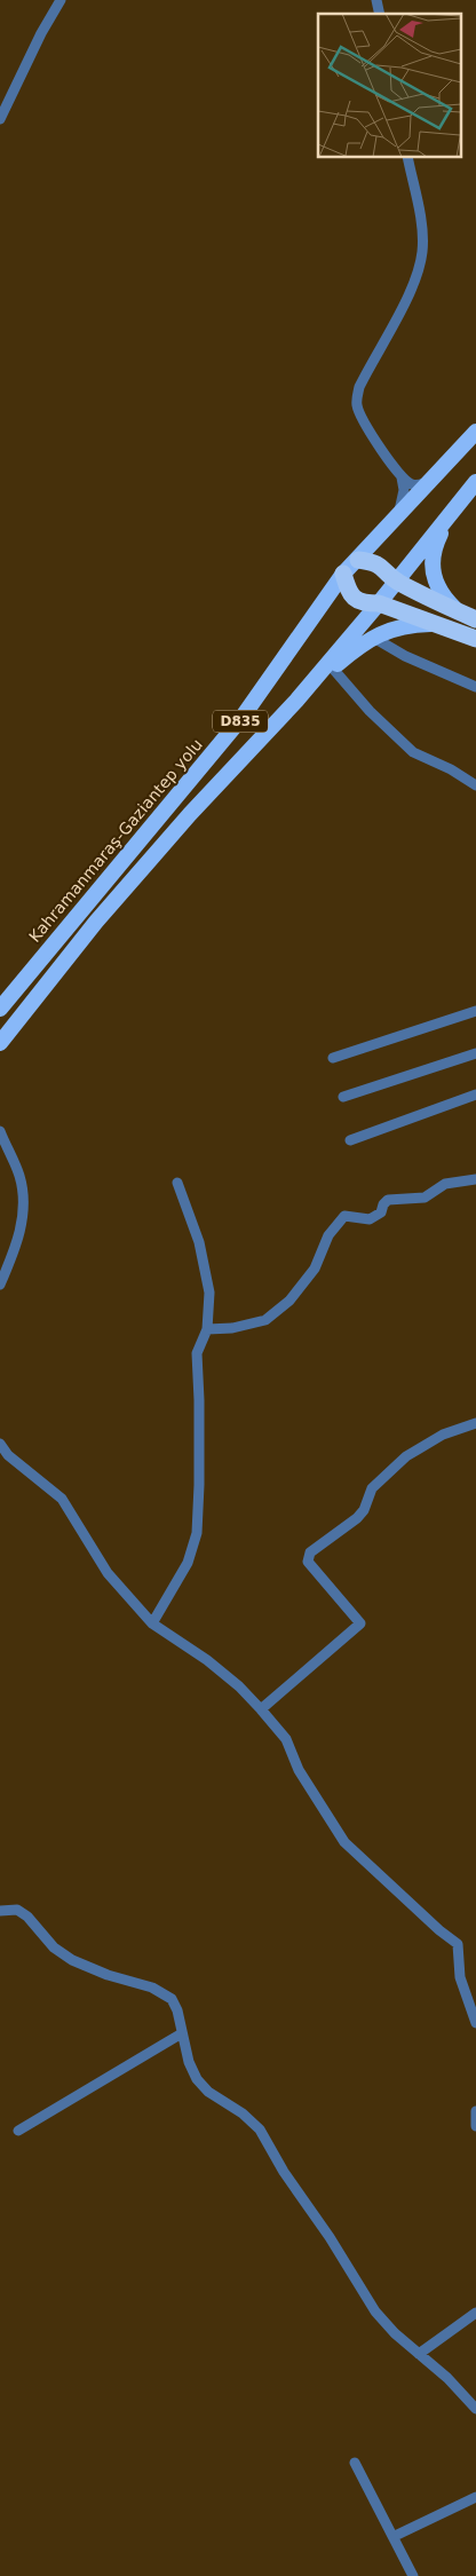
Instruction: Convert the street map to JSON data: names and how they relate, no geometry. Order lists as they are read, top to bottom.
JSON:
{
  "streets": {
    "highway": ["D835", "Kahramanmaraş-Gaziantep yolu"]
  },
  "crossings": [
    ["D835", "Kahramanmaraş-Gaziantep yolu"]
  ]
}
